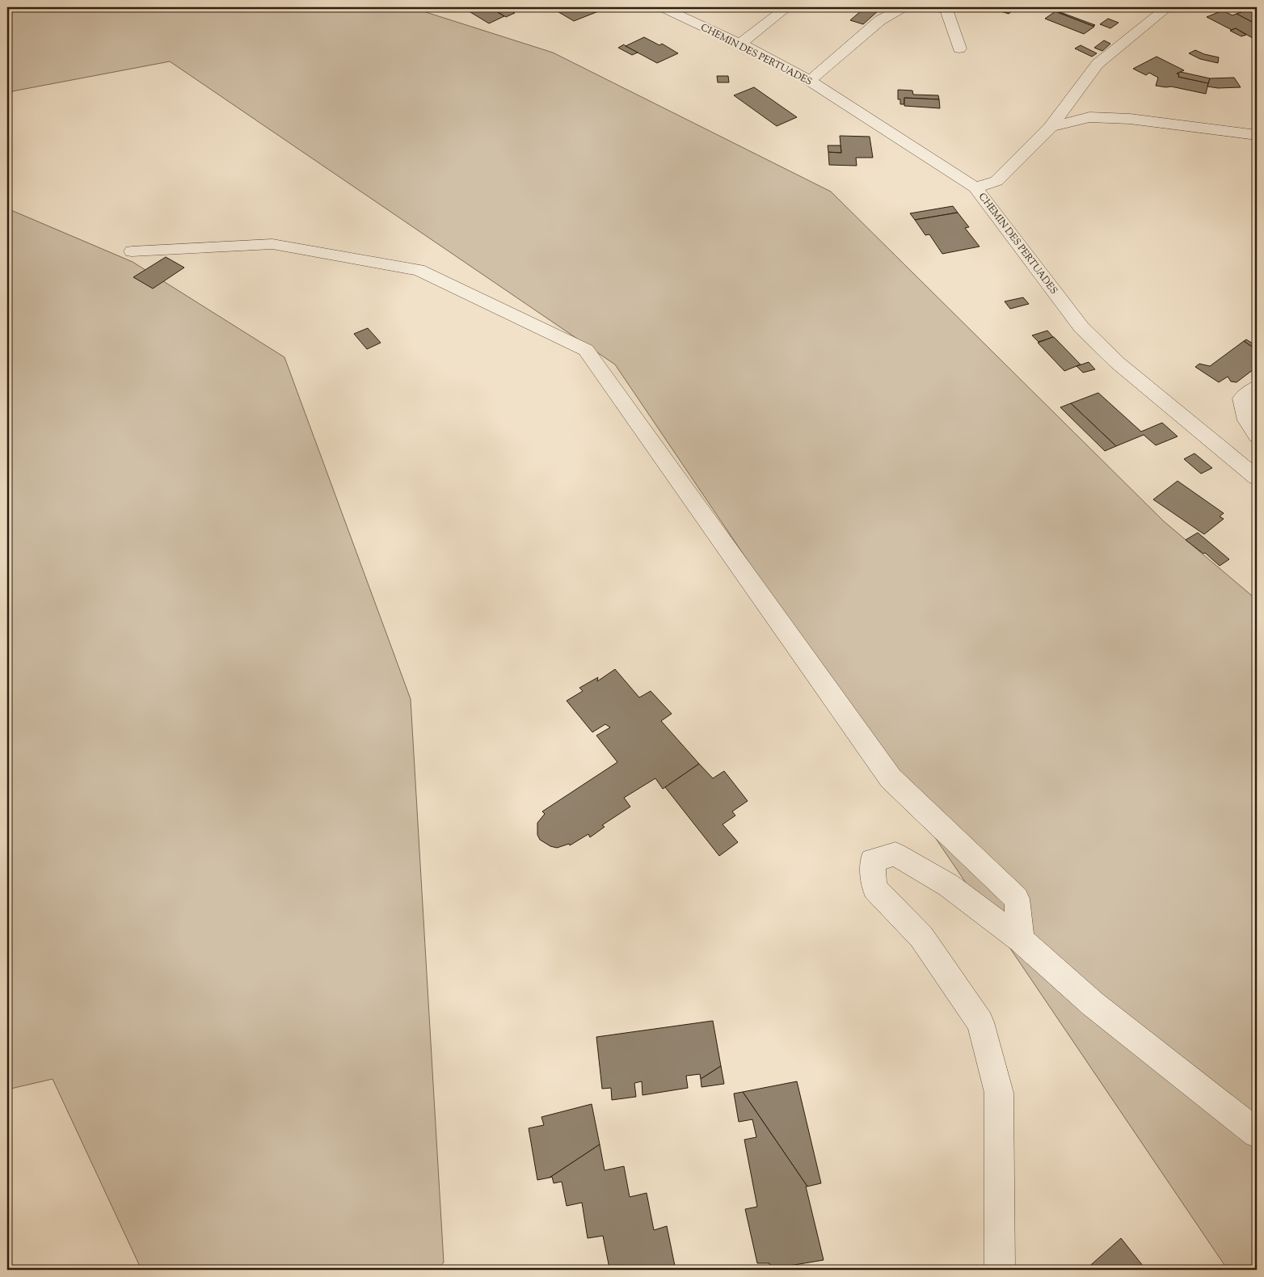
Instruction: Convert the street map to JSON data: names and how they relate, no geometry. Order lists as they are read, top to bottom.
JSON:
{
  "streets": {
    "street": ["CHEMIN DES PERTUADES"]
  }
}
